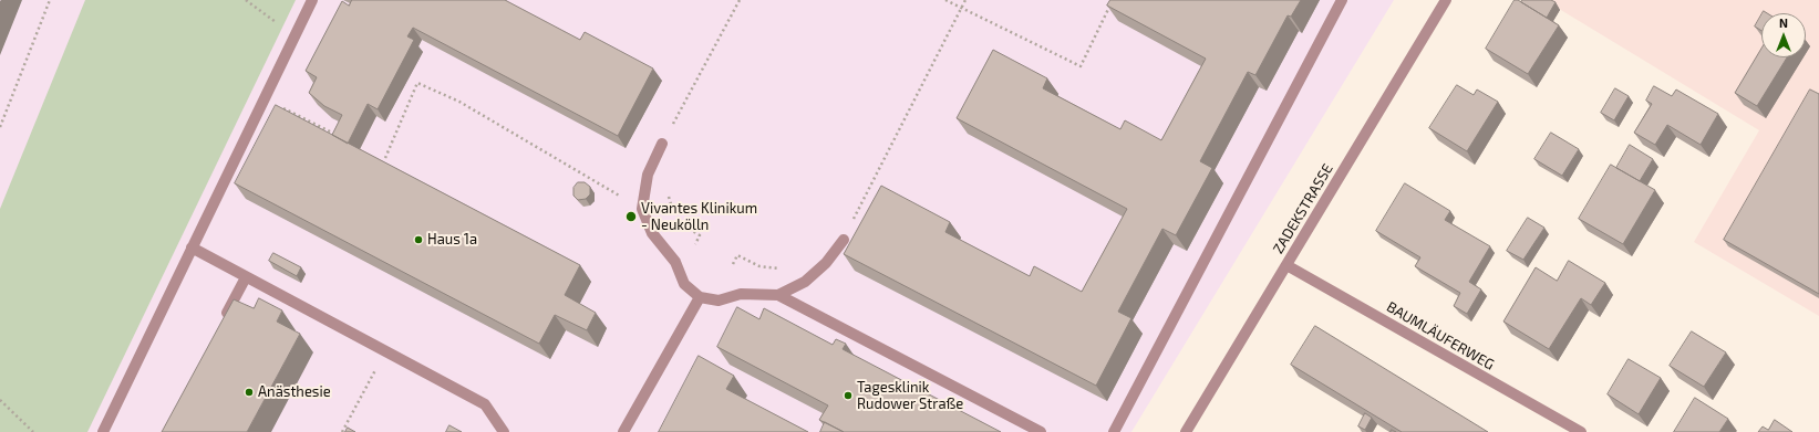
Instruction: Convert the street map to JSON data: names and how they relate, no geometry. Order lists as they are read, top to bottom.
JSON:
{
  "streets": {
    "street": ["ZADEKSTRASSE", "BAUMLÄUFERWEG"]
  },
  "crossings": [
    ["ZADEKSTRASSE", "BAUMLÄUFERWEG"]
  ],
  "places": [
    "Vivantes Klinikum - Neukölln",
    "Haus 1a",
    "Anästhesie",
    "Tagesklinik Rudower Straße"
  ],
  "north": "top"
}
